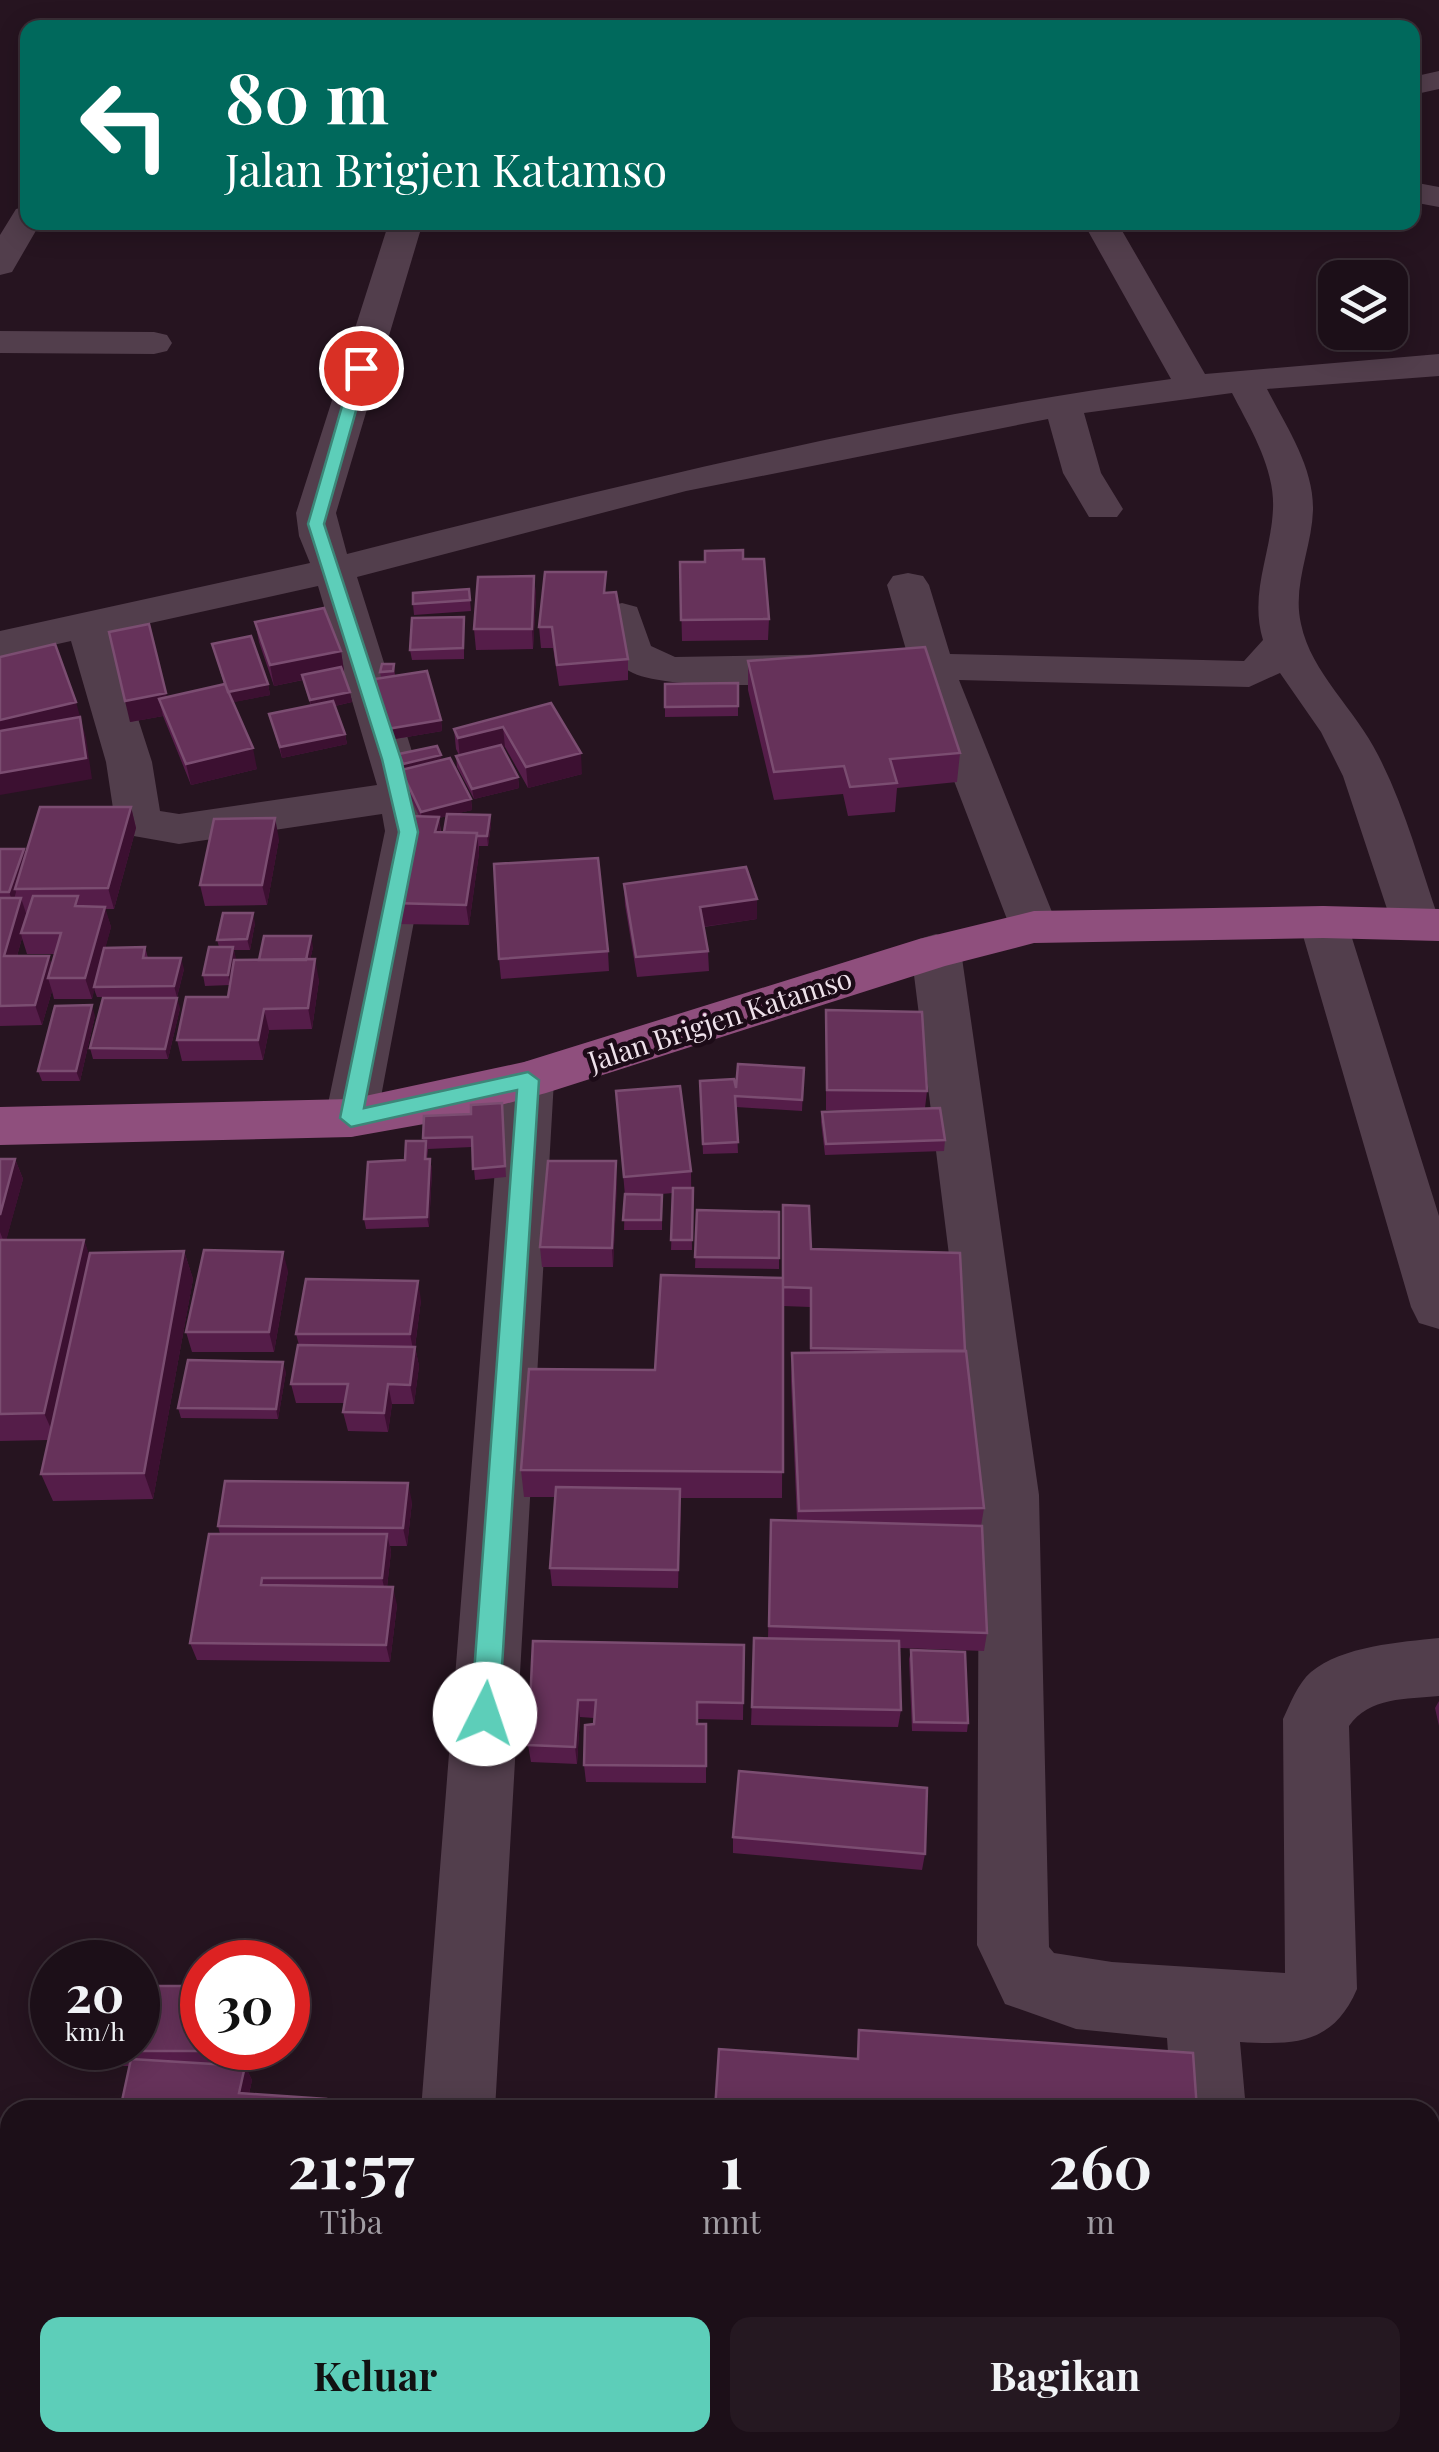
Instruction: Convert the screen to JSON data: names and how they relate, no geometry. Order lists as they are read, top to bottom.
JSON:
{
  "streets": {
    "main road": ["Jalan Brigjen Katamso"]
  },
  "page": {
    "turn": ["80 m", "Jalan Brigjen Katamso"],
    "speed": "20 km/h",
    "limit": "30",
    "eta": [
      "21:57",
      "Tiba",
      "1",
      "mnt",
      "260",
      "m"
    ],
    "buttons": ["Keluar", "Bagikan"]
  }
}
